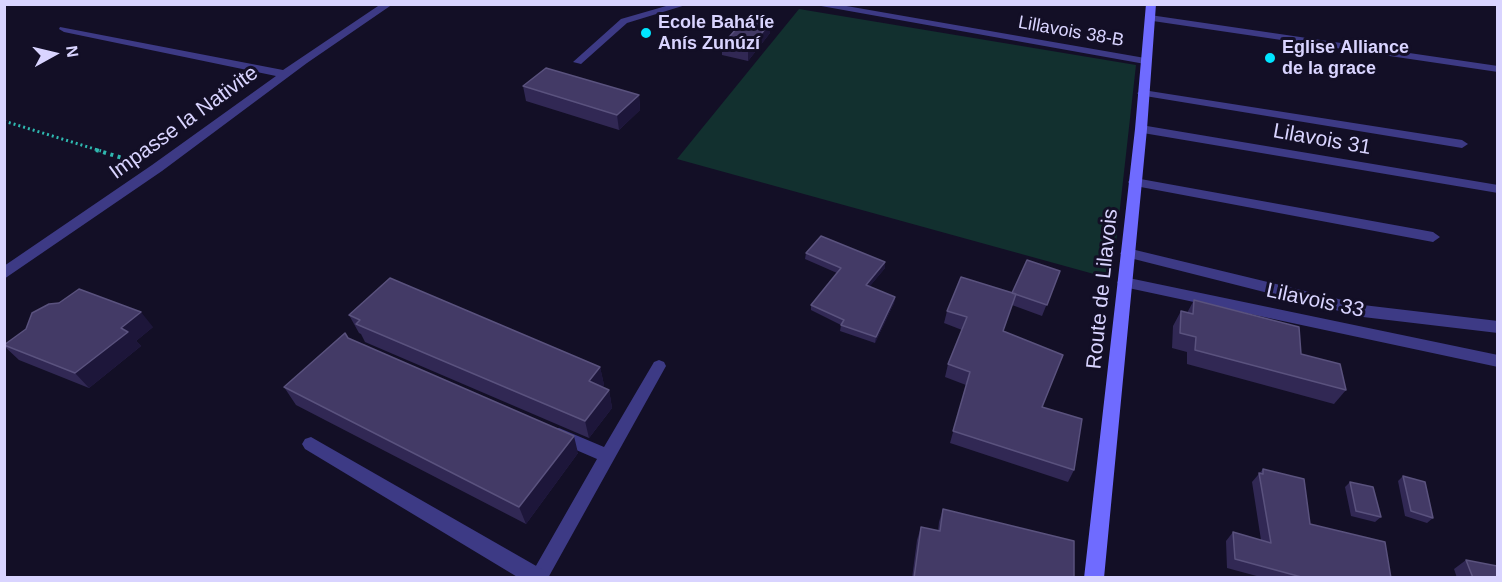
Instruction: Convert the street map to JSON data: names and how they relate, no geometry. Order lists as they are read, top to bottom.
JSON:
{
  "streets": {
    "main road": ["Route de Lilavois"],
    "street": [
      "Lillavois 38-B",
      "Impasse la Nativite",
      "Lilavois 31",
      "Lilavois 33"
    ]
  },
  "crossings": [
    ["Lillavois 38-B", "Route de Lilavois"],
    ["Lilavois 31", "Route de Lilavois"],
    ["Route de Lilavois", "Lilavois 33"]
  ],
  "places": ["Ecole Bahá'íe Anís Zunúzí", "Eglise Alliance de la grace"],
  "north": "right"
}
